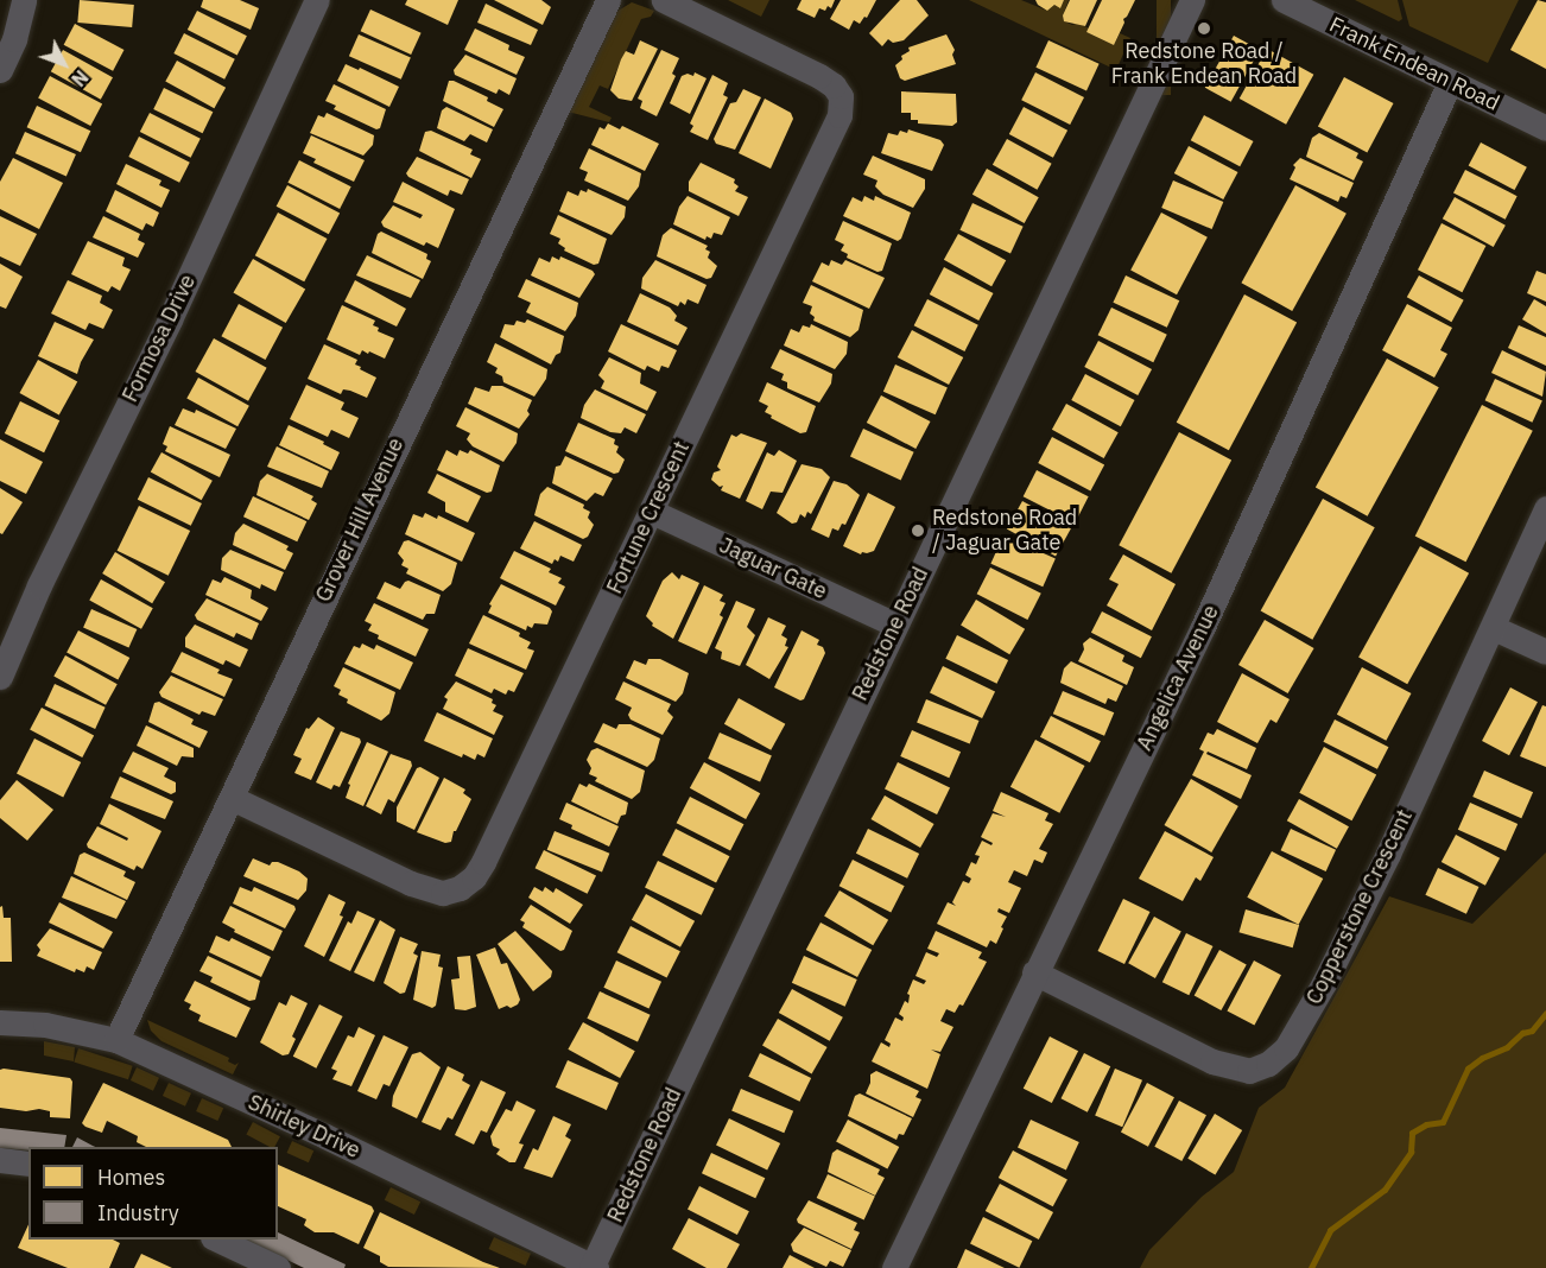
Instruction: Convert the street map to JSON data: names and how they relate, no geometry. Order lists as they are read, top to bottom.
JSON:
{
  "streets": {
    "street": [
      "Frank Endean Road",
      "Formosa Drive",
      "Fortune Crescent",
      "Grover Hill Avenue",
      "Jaguar Gate",
      "Redstone Road",
      "Angelica Avenue",
      "Copperstone Crescent",
      "Shirley Drive"
    ]
  },
  "crossings": [
    ["Frank Endean Road", "Angelica Avenue"],
    ["Fortune Crescent", "Grover Hill Avenue"],
    ["Fortune Crescent", "Jaguar Gate"],
    ["Grover Hill Avenue", "Shirley Drive"],
    ["Jaguar Gate", "Redstone Road"],
    ["Redstone Road", "Shirley Drive"],
    ["Angelica Avenue", "Copperstone Crescent"]
  ],
  "places": ["Redstone Road / Frank Endean Road", "Redstone Road / Jaguar Gate"],
  "legend": ["Homes", "Industry"],
  "north": "bottom right"
}
